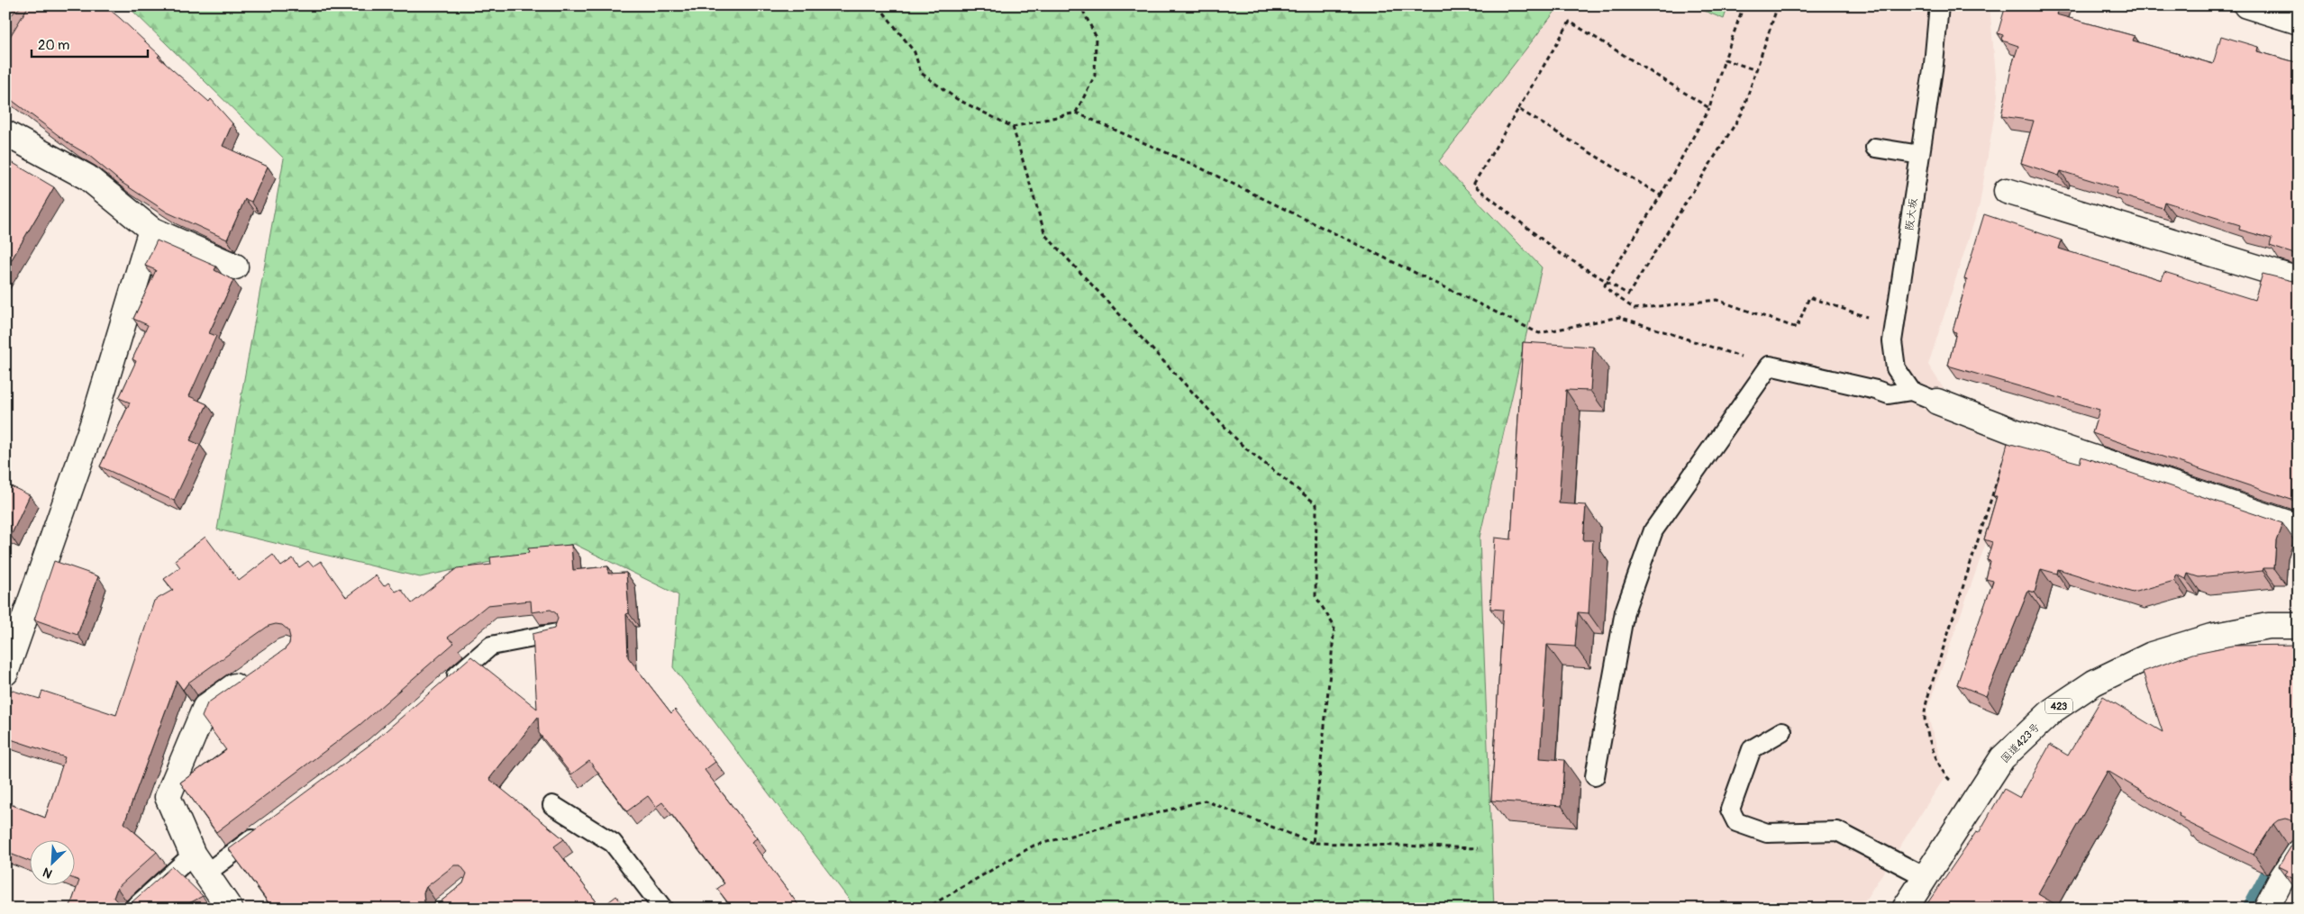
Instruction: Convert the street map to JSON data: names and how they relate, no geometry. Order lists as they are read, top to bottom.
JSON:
{
  "streets": {
    "main road": ["423", "国道423号"],
    "lane": ["阪大坂"]
  },
  "scale_bar": "20 m",
  "north": "bottom left"
}
